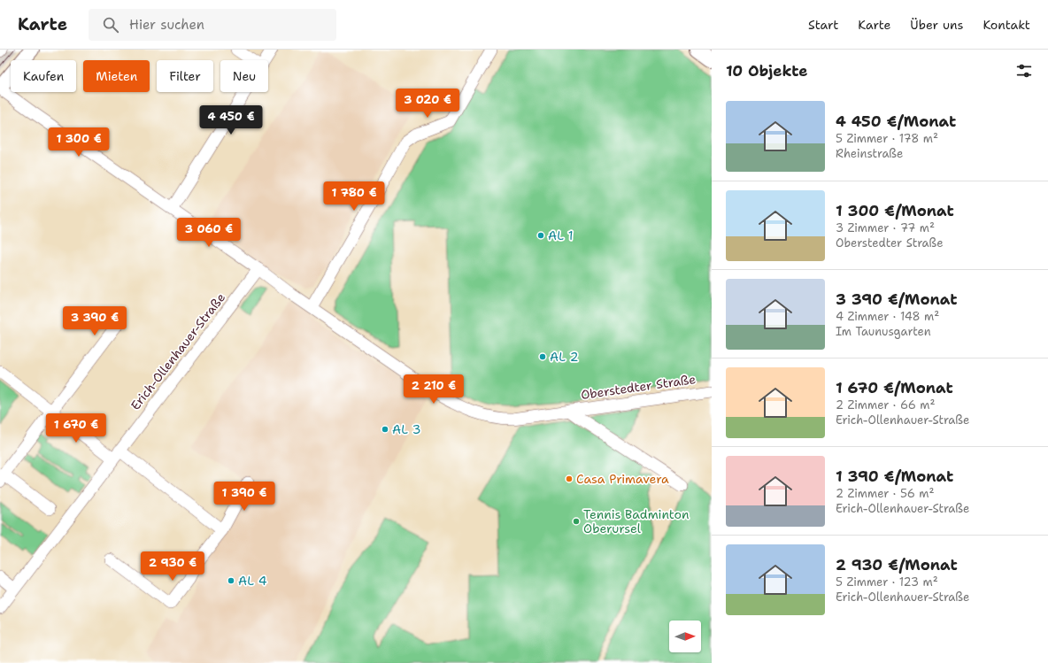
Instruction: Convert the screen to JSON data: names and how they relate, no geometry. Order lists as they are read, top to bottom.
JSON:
{
  "streets": {
    "street": ["Erich-Ollenhauer-Straße", "Oberstedter Straße"]
  },
  "crossings": [
    ["Erich-Ollenhauer-Straße", "Oberstedter Straße"]
  ],
  "places": [
    "AL 1",
    "AL 2",
    "AL 3",
    "Casa Primavera",
    "Tennis Badminton Oberursel",
    "AL 4"
  ],
  "north": "right",
  "page": {
    "header": "Karte",
    "search": "Hier suchen",
    "nav": [
      "Start",
      "Karte",
      "Über uns",
      "Kontakt"
    ],
    "heading": "10 Objekte",
    "chip": [
      "Kaufen",
      "Mieten",
      "Filter",
      "Neu"
    ],
    "price": [
      "3 020 €",
      "4 450 €",
      "1 300 €",
      "1 780 €",
      "3 060 €",
      "3 390 €",
      "2 210 €",
      "1 670 €",
      "1 390 €",
      "2 930 €"
    ],
    "list": [
      {
        "name": "4 450 €/Monat",
        "note": "5 Zimmer · 178 m² · Rheinstraße"
      },
      {
        "name": "1 300 €/Monat",
        "note": "3 Zimmer · 77 m² · Oberstedter Straße"
      },
      {
        "name": "3 390 €/Monat",
        "note": "4 Zimmer · 148 m² · Im Taunusgarten"
      },
      {
        "name": "1 670 €/Monat",
        "note": "2 Zimmer · 66 m² · Erich-Ollenhauer-Straße"
      },
      {
        "name": "1 390 €/Monat",
        "note": "2 Zimmer · 56 m² · Erich-Ollenhauer-Straße"
      },
      {
        "name": "2 930 €/Monat",
        "note": "5 Zimmer · 123 m² · Erich-Ollenhauer-Straße"
      }
    ]
  }
}
